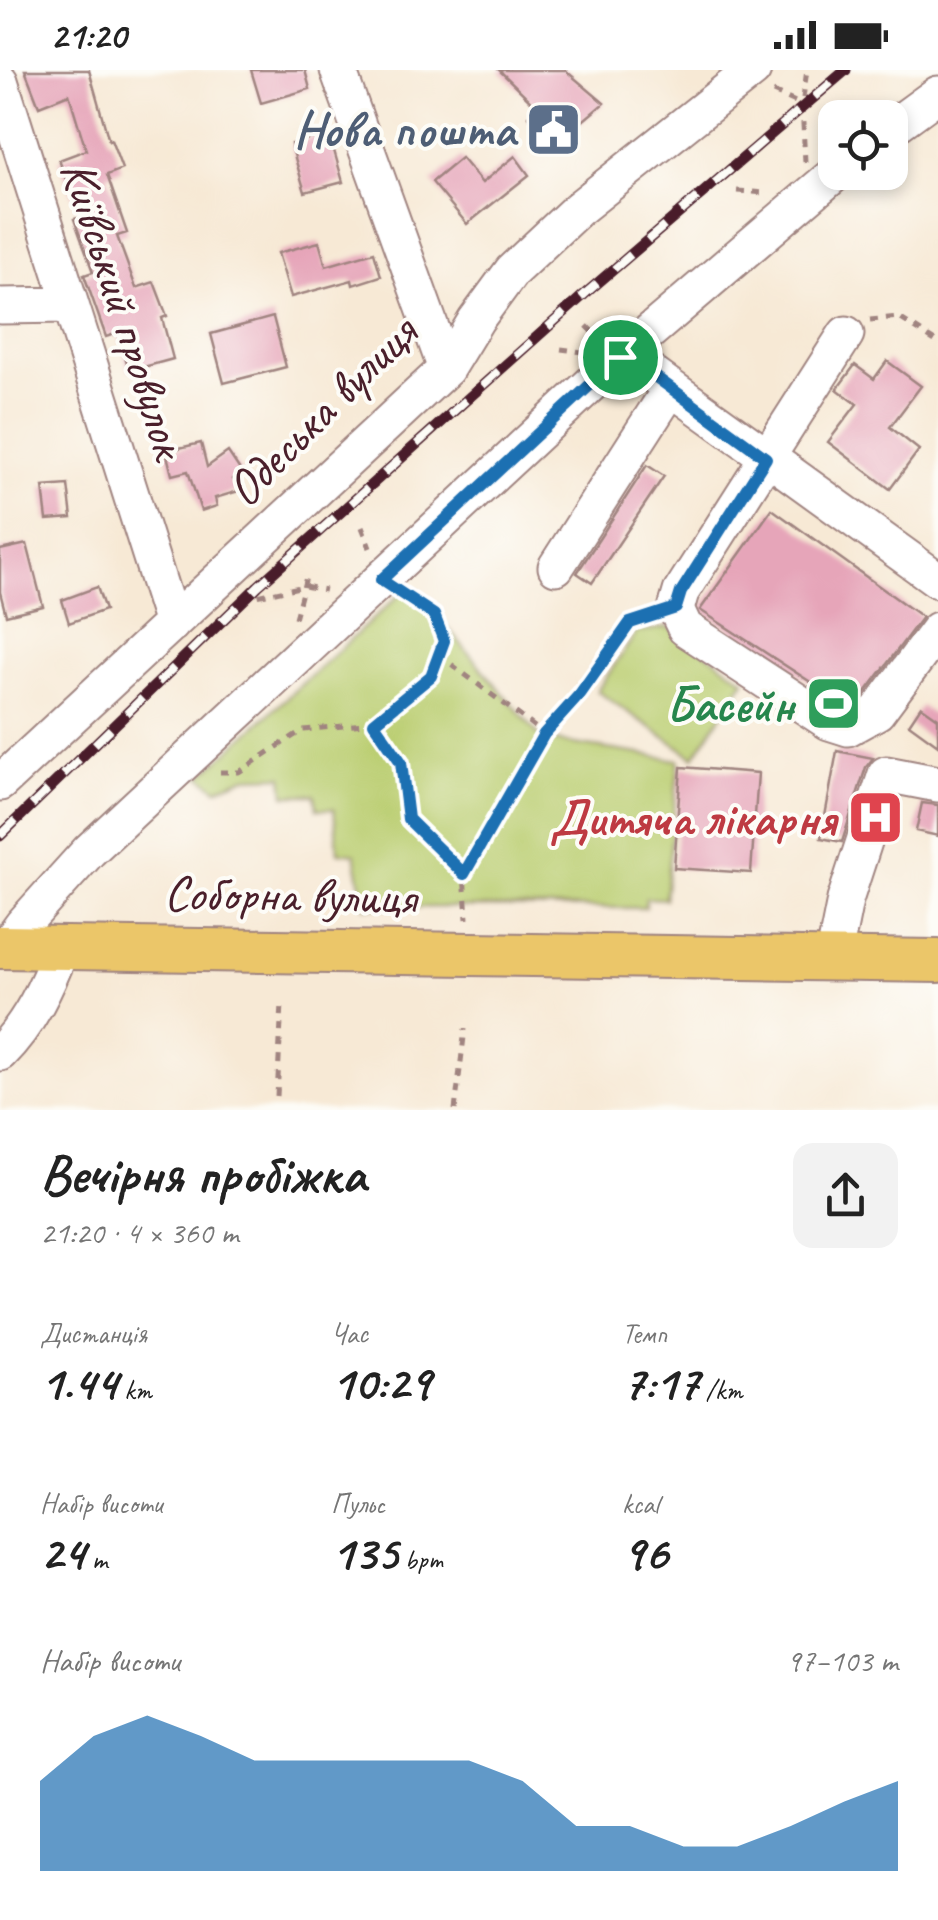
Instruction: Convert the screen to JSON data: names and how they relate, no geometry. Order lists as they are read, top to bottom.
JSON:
{
  "streets": {
    "main road": ["Соборна вулиця"],
    "street": ["Київський провулок", "Одеська вулиця"]
  },
  "crossings": [
    ["Київський провулок", "Одеська вулиця"]
  ],
  "places": {
    "public building": ["Нова пошта"],
    "sports": ["Басейн"],
    "hospital": ["Дитяча лікарня"]
  },
  "page": {
    "status": "21:20",
    "heading": ["Вечірня пробіжка", "21:20 · 4 × 360 m"],
    "stats": [
      ["Дистанція", "1.44 km"],
      ["Час", "10:29"],
      ["Темп", "7:17 /km"],
      ["Набір висоти", "24 m"],
      ["Пульс", "135 bpm"],
      ["kcal", "96"]
    ],
    "chart": ["Набір висоти", "97–103 m"]
  }
}
